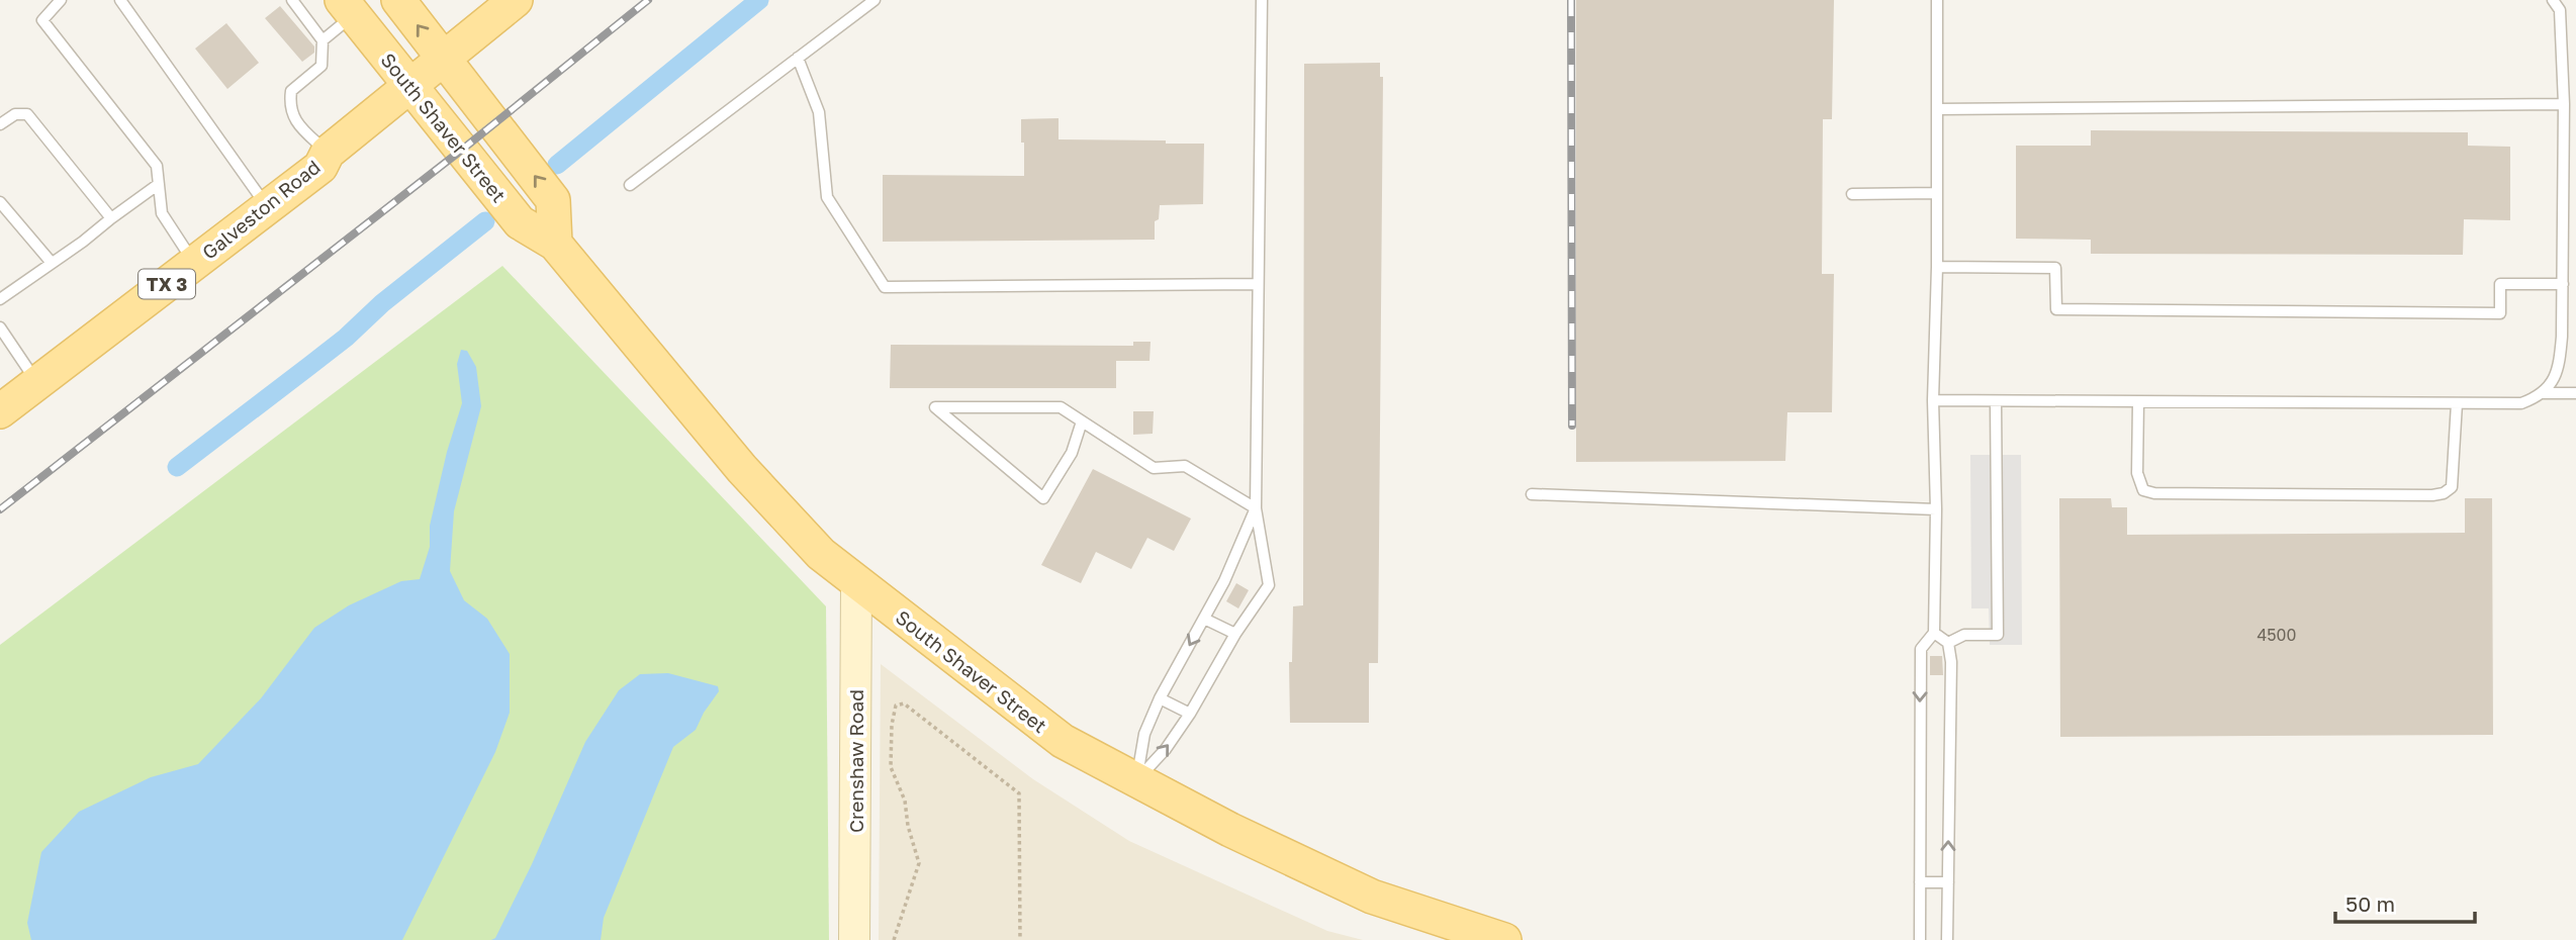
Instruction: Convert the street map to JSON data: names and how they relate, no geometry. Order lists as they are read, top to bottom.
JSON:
{
  "streets": {
    "main road": [
      "South Shaver Street",
      "Galveston Road",
      "TX 3",
      "Crenshaw Road"
    ]
  },
  "crossings": [
    ["South Shaver Street", "Galveston Road"],
    ["South Shaver Street", "Crenshaw Road"]
  ],
  "house_numbers": ["4500"],
  "scale_bar": "50 m"
}
